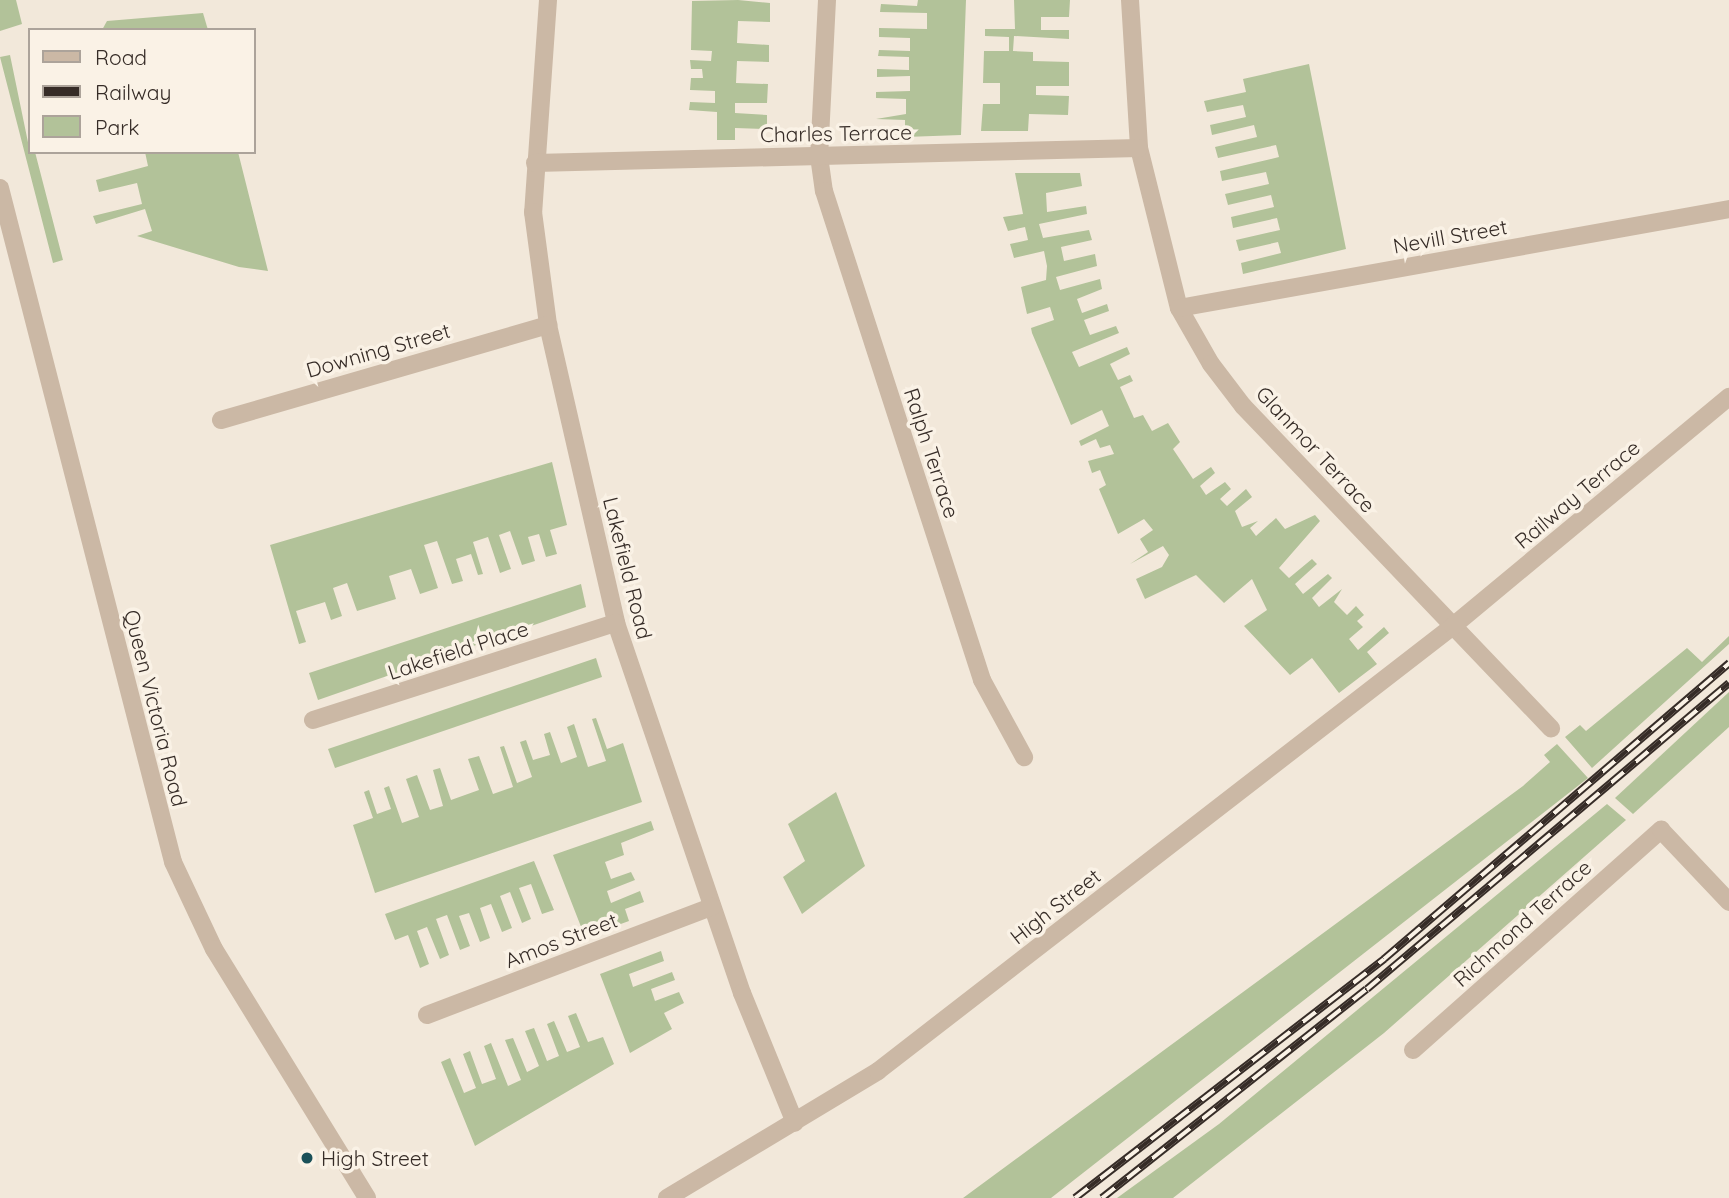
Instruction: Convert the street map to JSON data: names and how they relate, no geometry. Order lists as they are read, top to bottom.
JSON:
{
  "streets": {
    "street": [
      "Charles Terrace",
      "Nevill Street",
      "Downing Street",
      "Glanmor Terrace",
      "Ralph Terrace",
      "Railway Terrace",
      "Lakefield Road",
      "Lakefield Place",
      "Queen Victoria Road",
      "High Street",
      "Richmond Terrace",
      "Amos Street"
    ]
  },
  "crossings": [
    ["Charles Terrace", "Glanmor Terrace"],
    ["Charles Terrace", "Ralph Terrace"],
    ["Charles Terrace", "Lakefield Road"],
    ["Nevill Street", "Glanmor Terrace"],
    ["Downing Street", "Lakefield Road"],
    ["Glanmor Terrace", "Railway Terrace"],
    ["Glanmor Terrace", "High Street"],
    ["Railway Terrace", "High Street"],
    ["Lakefield Road", "Lakefield Place"],
    ["Lakefield Road", "High Street"],
    ["Lakefield Road", "Amos Street"]
  ],
  "places": ["High Street"],
  "legend": ["Road", "Railway", "Park"]
}
